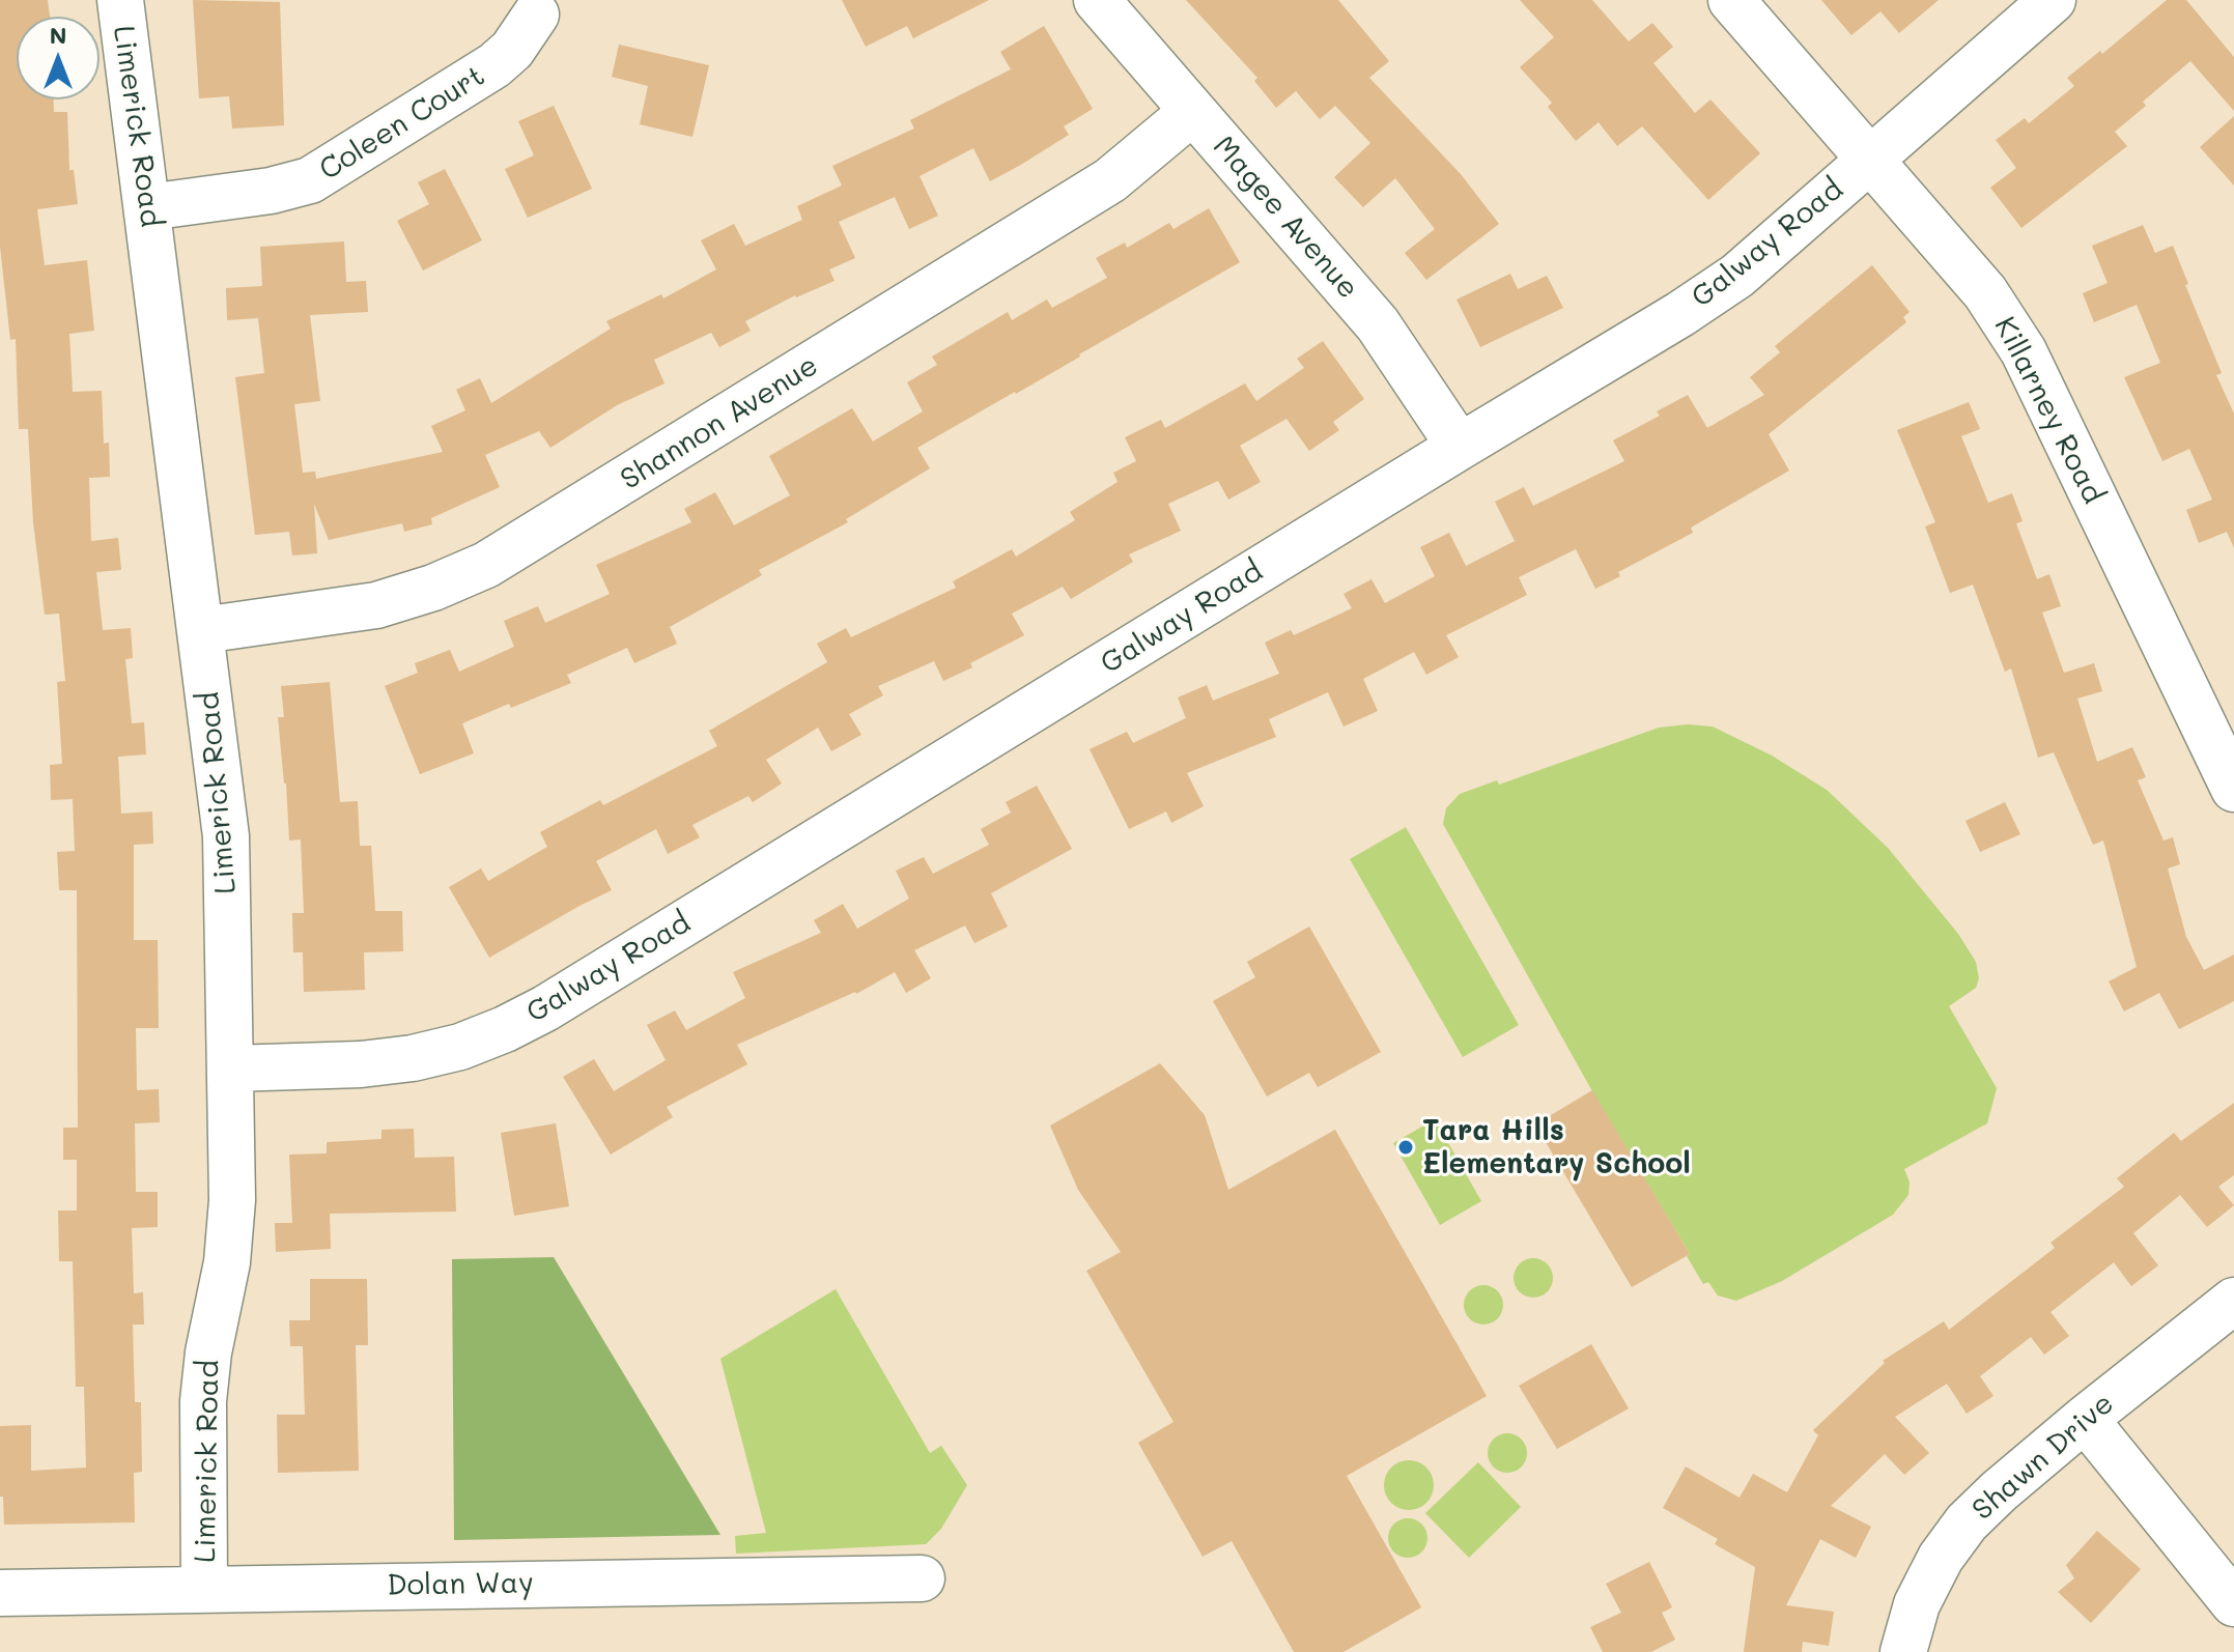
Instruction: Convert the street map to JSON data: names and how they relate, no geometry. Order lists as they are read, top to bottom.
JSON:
{
  "streets": {
    "street": [
      "Coleen Court",
      "Limerick Road",
      "Magee Avenue",
      "Galway Road",
      "Killarney Road",
      "Shannon Avenue",
      "Shawn Drive",
      "Dolan Way"
    ]
  },
  "crossings": [
    ["Coleen Court", "Limerick Road"],
    ["Limerick Road", "Galway Road"],
    ["Limerick Road", "Shannon Avenue"],
    ["Limerick Road", "Dolan Way"],
    ["Magee Avenue", "Galway Road"],
    ["Magee Avenue", "Shannon Avenue"],
    ["Galway Road", "Killarney Road"]
  ],
  "places": ["Tara Hills Elementary School"],
  "north": "top"
}
